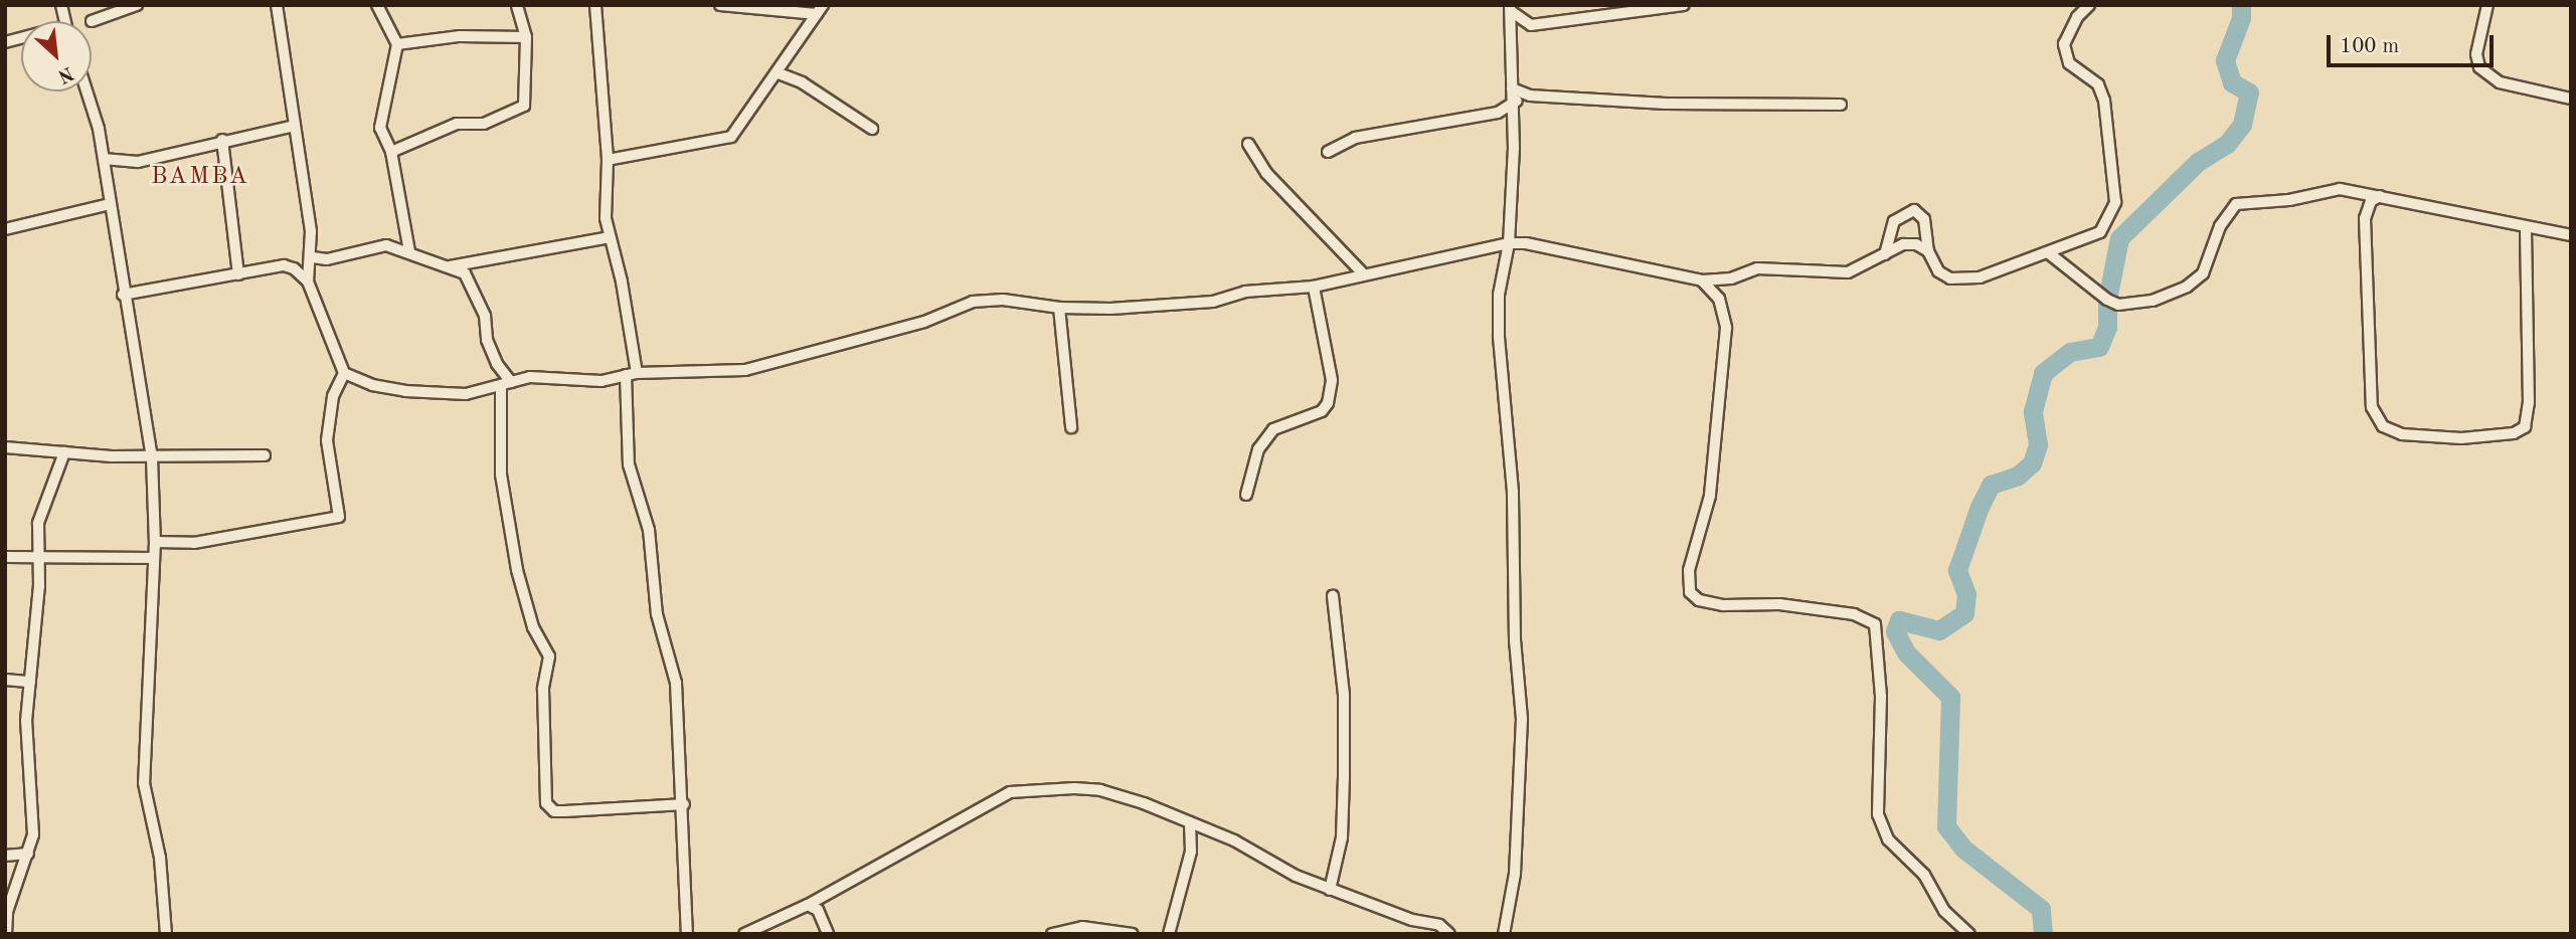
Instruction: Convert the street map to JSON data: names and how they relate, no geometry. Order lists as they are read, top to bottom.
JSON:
{
  "districts": ["BAMBA"],
  "scale_bar": "100 m",
  "north": "bottom right"
}
